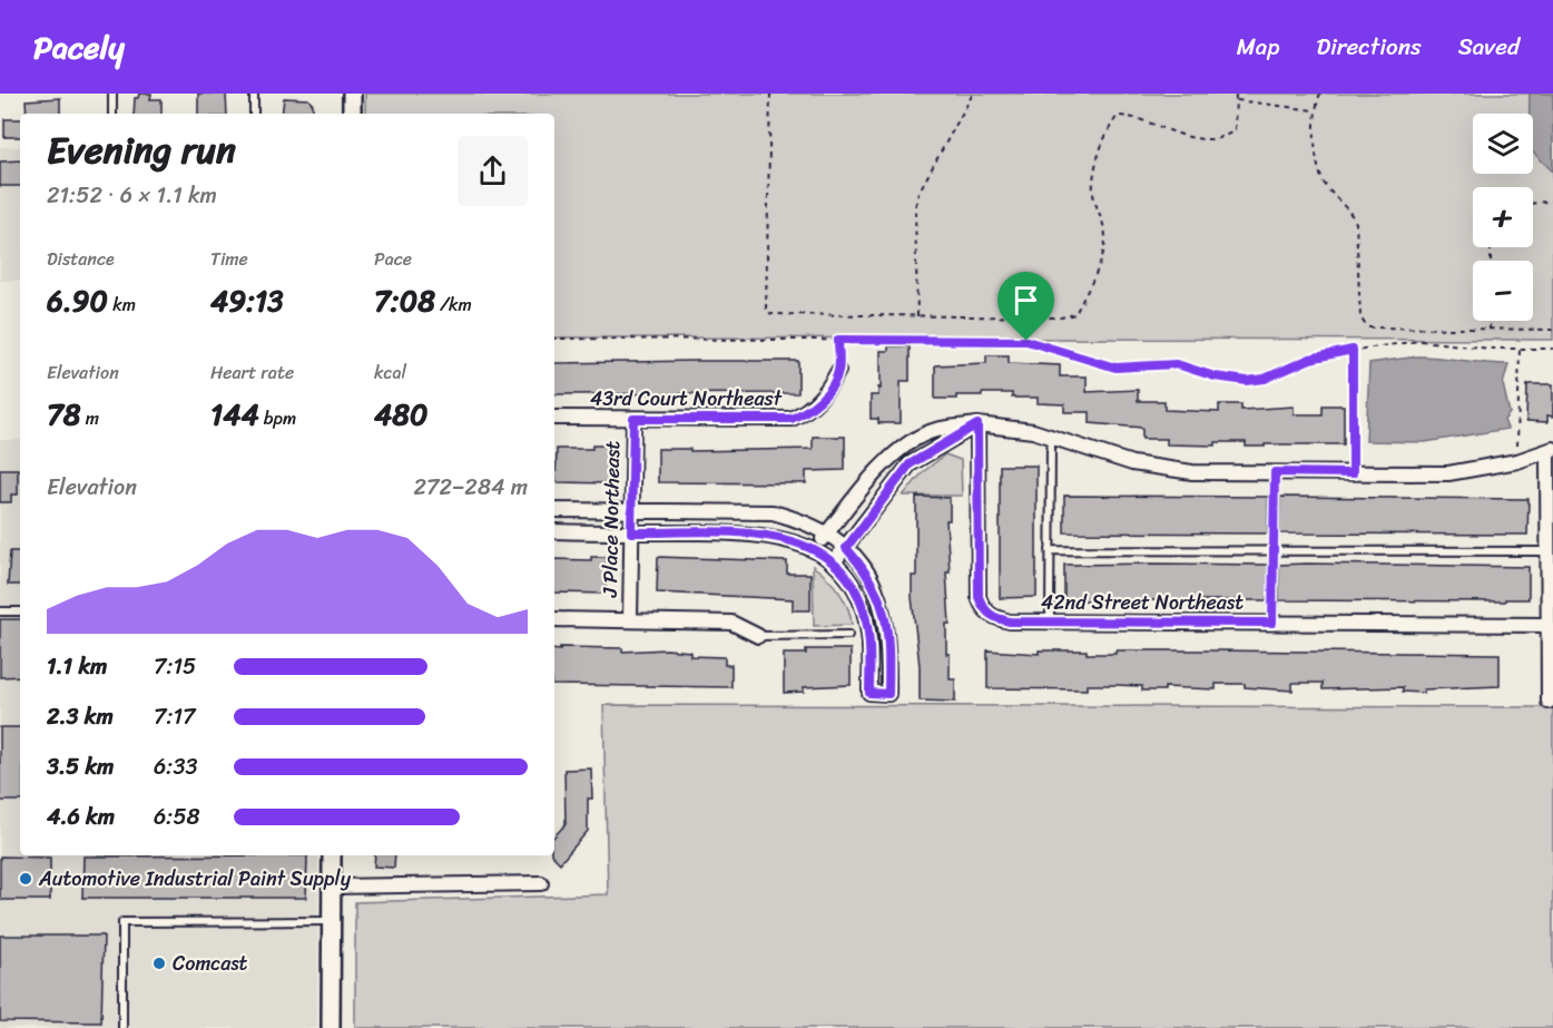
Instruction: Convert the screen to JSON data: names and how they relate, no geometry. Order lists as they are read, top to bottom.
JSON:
{
  "streets": {
    "street": ["43rd Court Northeast", "J Place Northeast", "42nd Street Northeast"]
  },
  "crossings": [
    ["43rd Court Northeast", "J Place Northeast"]
  ],
  "places": ["Automotive Industrial Paint Supply", "Comcast"],
  "page": {
    "header": "Pacely",
    "nav": ["Map", "Directions", "Saved"],
    "map_buttons": ["+", "−"],
    "heading": ["Evening run", "21:52 · 6 × 1.1 km"],
    "stats": [
      ["Distance", "6.90 km"],
      ["Time", "49:13"],
      ["Pace", "7:08 /km"],
      ["Elevation", "78 m"],
      ["Heart rate", "144 bpm"],
      ["kcal", "480"]
    ],
    "chart": ["Elevation", "272–284 m"],
    "list": [
      {
        "name": "1.1 km",
        "note": "7:15"
      },
      {
        "name": "2.3 km",
        "note": "7:17"
      },
      {
        "name": "3.5 km",
        "note": "6:33"
      },
      {
        "name": "4.6 km",
        "note": "6:58"
      }
    ]
  }
}
